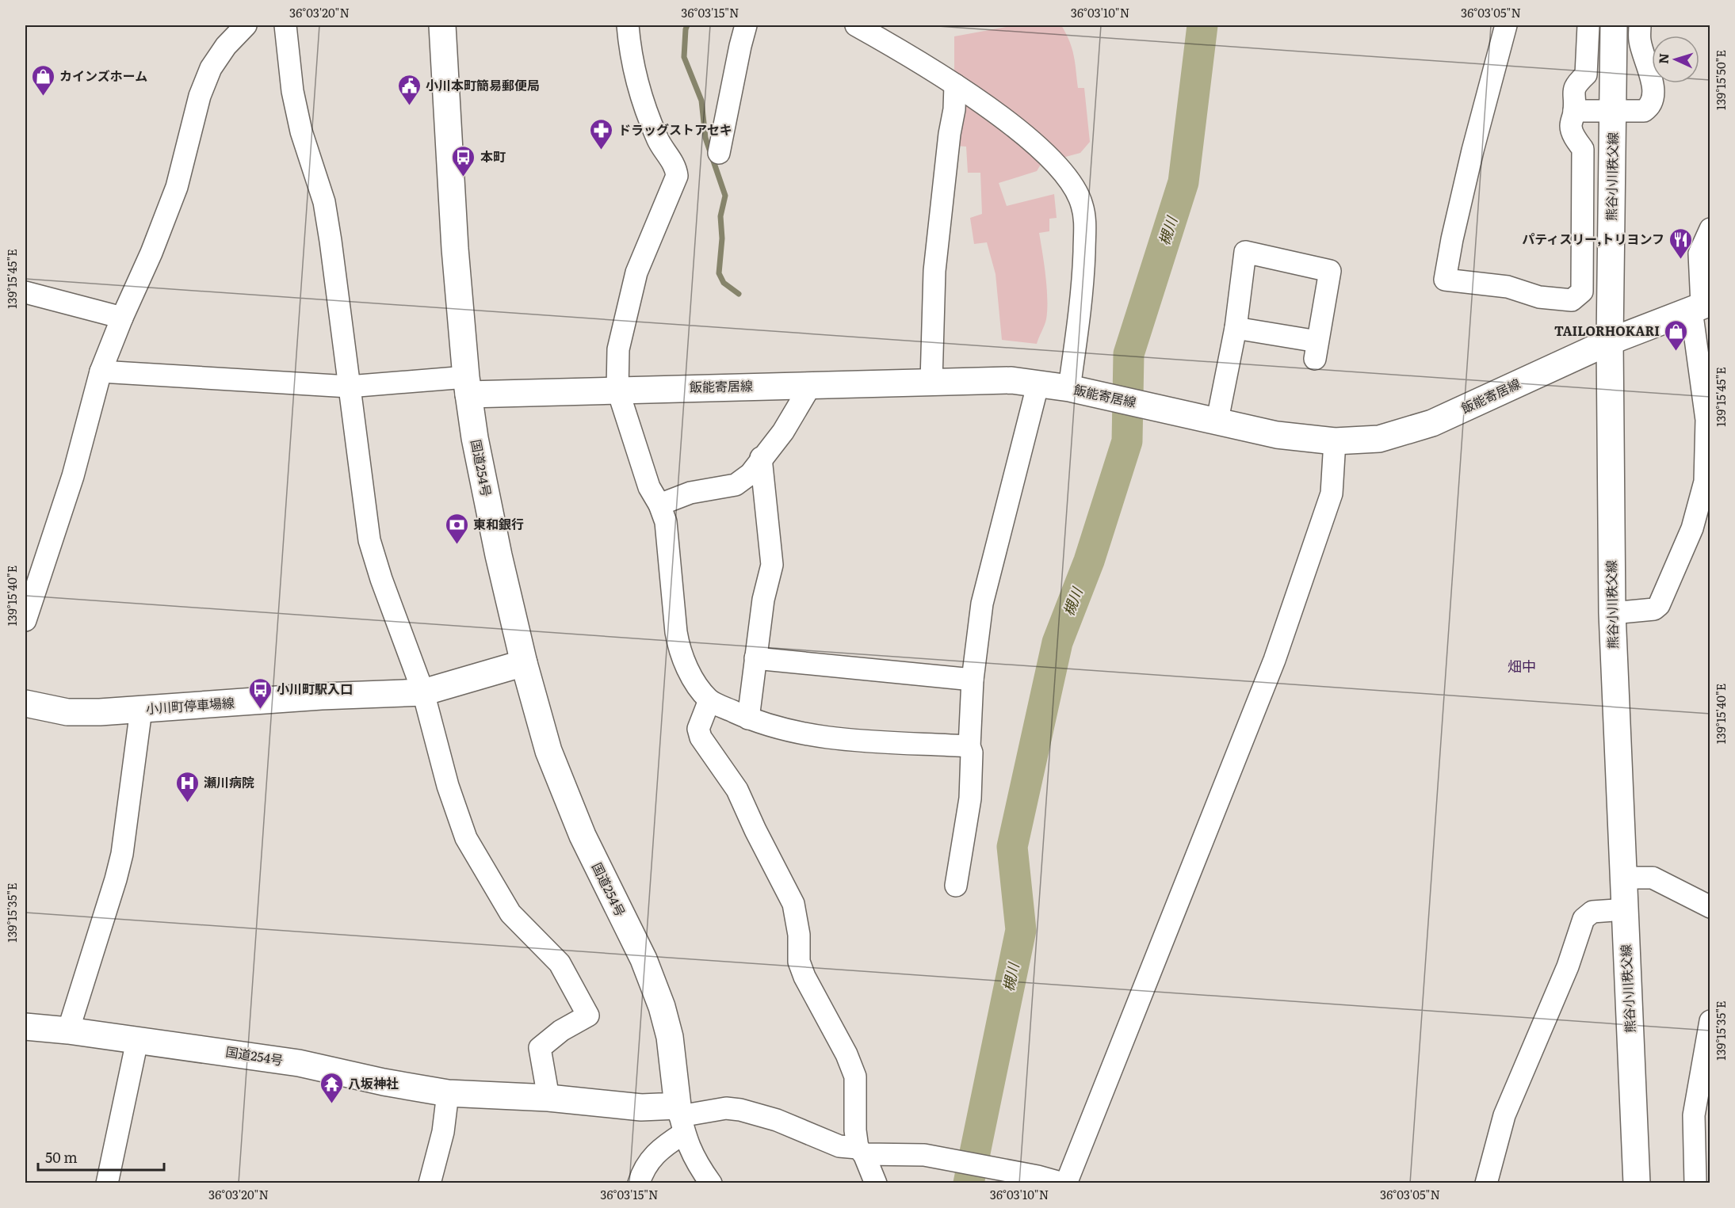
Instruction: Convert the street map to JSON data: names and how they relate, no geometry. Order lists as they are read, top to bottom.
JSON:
{
  "streets": {
    "main road": [
      "熊谷小川秩父線",
      "飯能寄居線",
      "国道254号",
      "小川町停車場線"
    ]
  },
  "crossings": [
    ["熊谷小川秩父線", "飯能寄居線"],
    ["飯能寄居線", "国道254号"],
    ["国道254号", "小川町停車場線"]
  ],
  "districts": ["畑中"],
  "water": ["槻川"],
  "places": {
    "shop": ["カインズホーム", "TAILORHOKARI"],
    "public building": ["小川本町簡易郵便局"],
    "pharmacy": ["ドラッグストアセキ"],
    "bus stop": ["本町", "小川町駅入口"],
    "restaurant": ["パティスリー,トリヨンフ"],
    "bank": ["東和銀行"],
    "hospital": ["瀬川病院"],
    "temple": ["八坂神社"]
  },
  "scale_bar": "50 m",
  "north": "left",
  "coordinates": [
    "36°03'20\"N",
    "36°03'15\"N",
    "36°03'10\"N",
    "36°03'05\"N",
    "139°15'50\"E",
    "139°15'45\"E",
    "139°15'40\"E",
    "139°15'35\"E"
  ]
}
